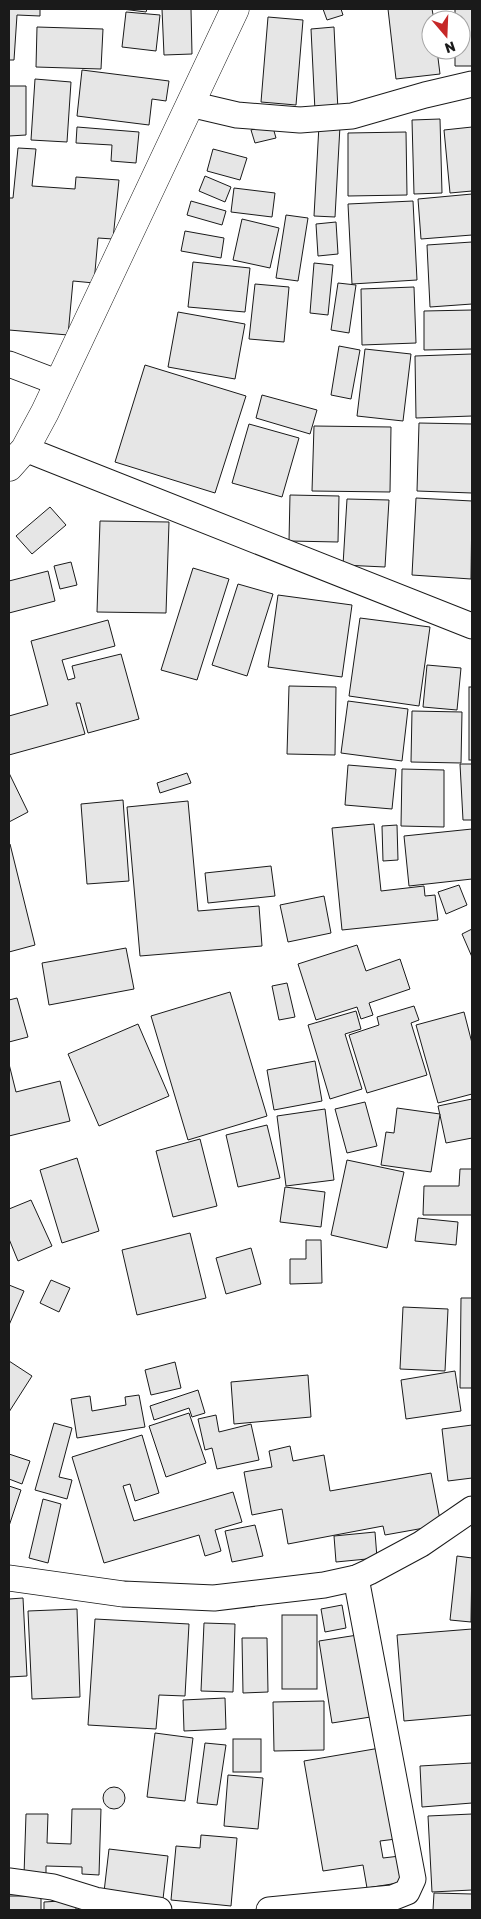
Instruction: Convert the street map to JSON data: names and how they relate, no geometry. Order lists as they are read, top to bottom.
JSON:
{
  "north": "bottom"
}
